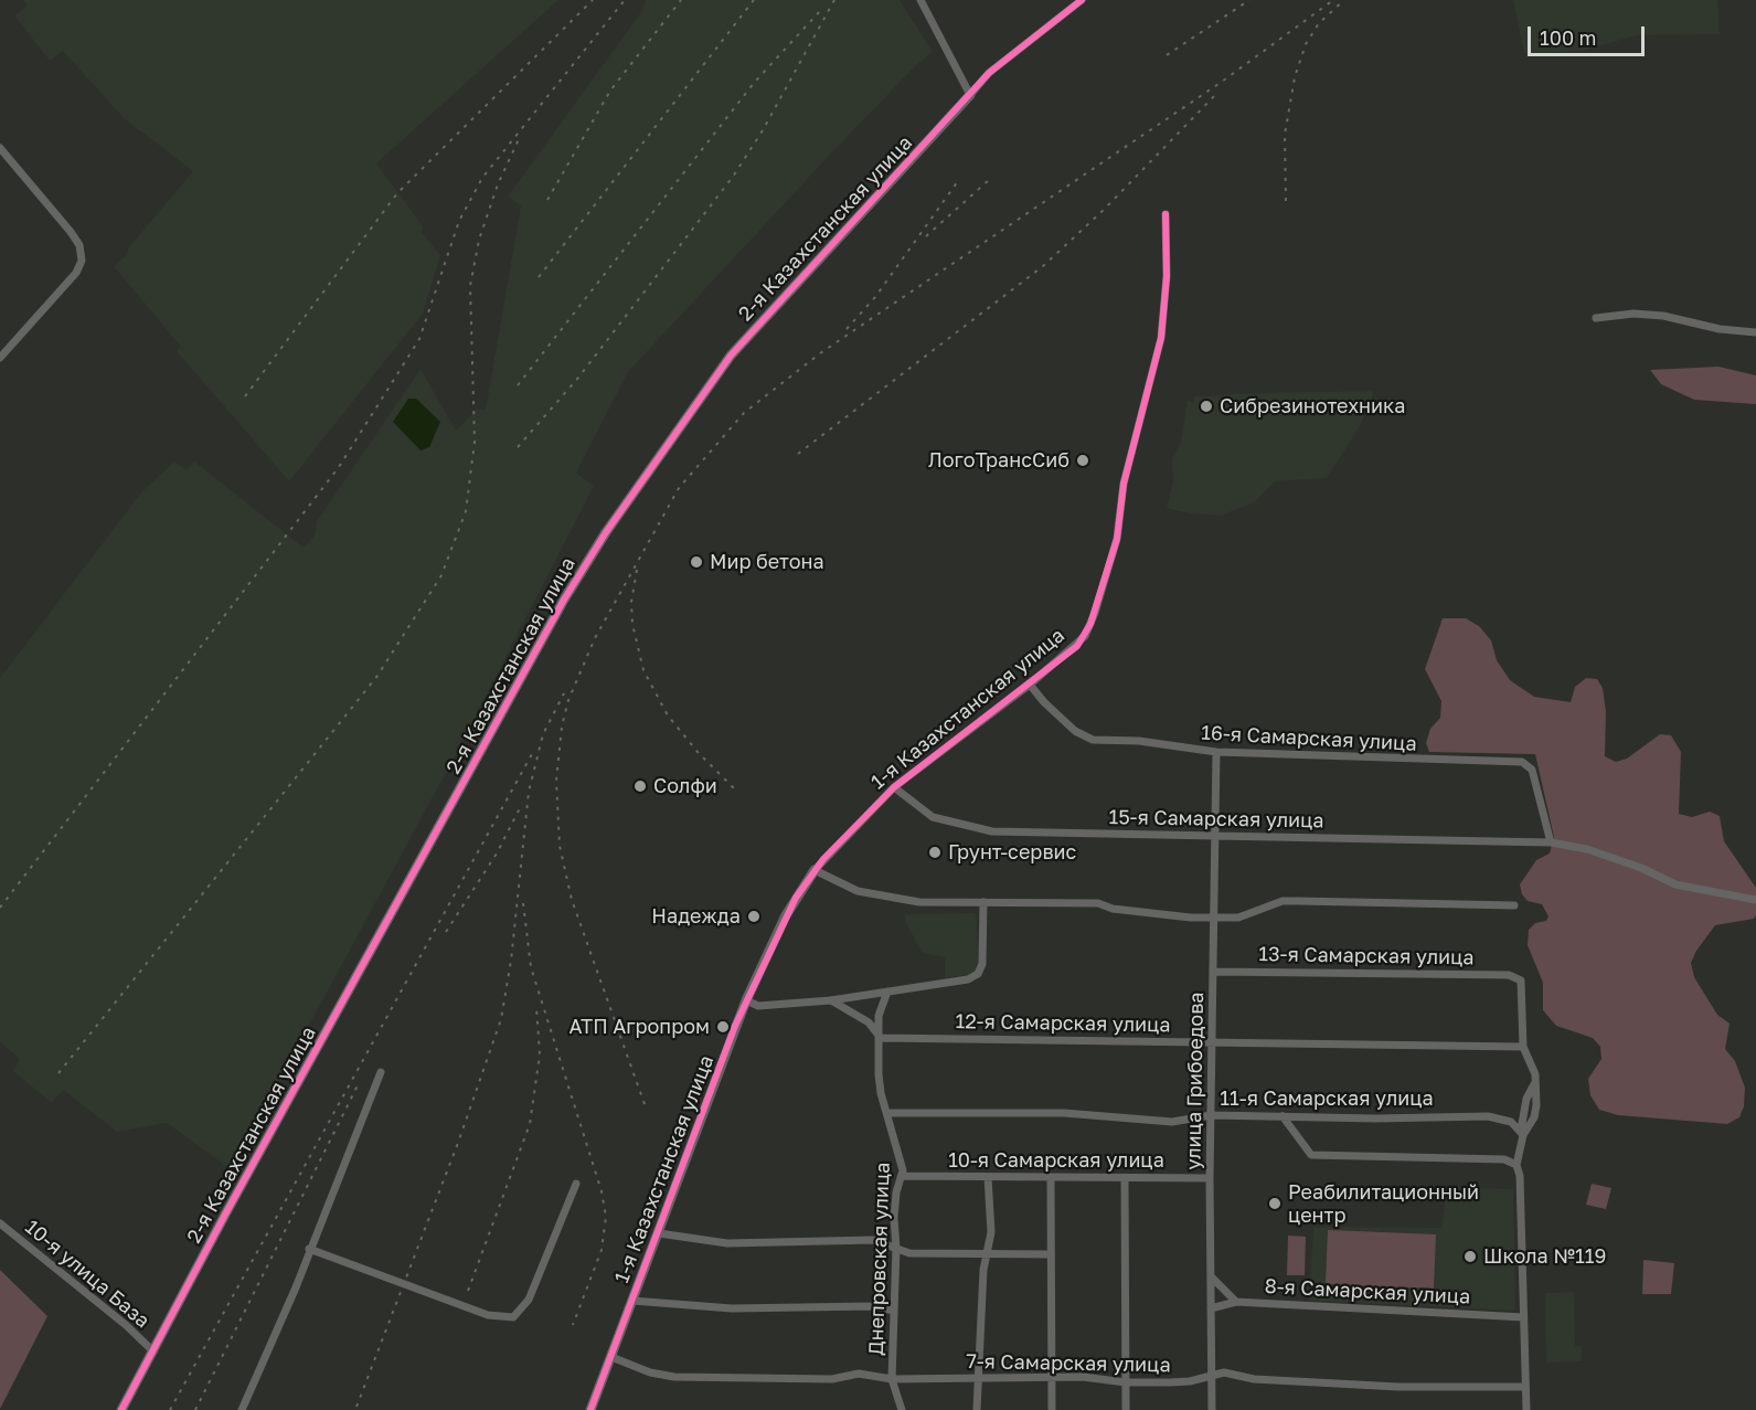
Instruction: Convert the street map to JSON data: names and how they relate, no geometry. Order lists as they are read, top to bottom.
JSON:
{
  "streets": {
    "street": [
      "2-я Казахстанская улица",
      "1-я Казахстанская улица",
      "16-я Самарская улица",
      "15-я Самарская улица",
      "13-я Самарская улица",
      "12-я Самарская улица",
      "улица Грибоедова",
      "11-я Самарская улица",
      "10-я Самарская улица",
      "Днепровская улица",
      "10-я улица База",
      "8-я Самарская улица",
      "7-я Самарская улица"
    ]
  },
  "crossings": [
    ["2-я Казахстанская улица", "10-я улица База"],
    ["1-я Казахстанская улица", "16-я Самарская улица"],
    ["1-я Казахстанская улица", "15-я Самарская улица"],
    ["1-я Казахстанская улица", "7-я Самарская улица"],
    ["16-я Самарская улица", "15-я Самарская улица"],
    ["16-я Самарская улица", "улица Грибоедова"],
    ["15-я Самарская улица", "улица Грибоедова"],
    ["13-я Самарская улица", "12-я Самарская улица"],
    ["13-я Самарская улица", "улица Грибоедова"],
    ["12-я Самарская улица", "улица Грибоедова"],
    ["12-я Самарская улица", "Днепровская улица"],
    ["улица Грибоедова", "11-я Самарская улица"],
    ["улица Грибоедова", "10-я Самарская улица"],
    ["улица Грибоедова", "8-я Самарская улица"],
    ["улица Грибоедова", "7-я Самарская улица"],
    ["11-я Самарская улица", "Днепровская улица"],
    ["10-я Самарская улица", "Днепровская улица"],
    ["Днепровская улица", "7-я Самарская улица"]
  ],
  "places": [
    "Сибрезинотехника",
    "ЛогоТрансСиб",
    "Мир бетона",
    "Солфи",
    "Грунт-сервис",
    "Надежда",
    "АТП Агропром",
    "Реабилитационный центр",
    "Школа №119"
  ],
  "scale_bar": "100 m"
}
